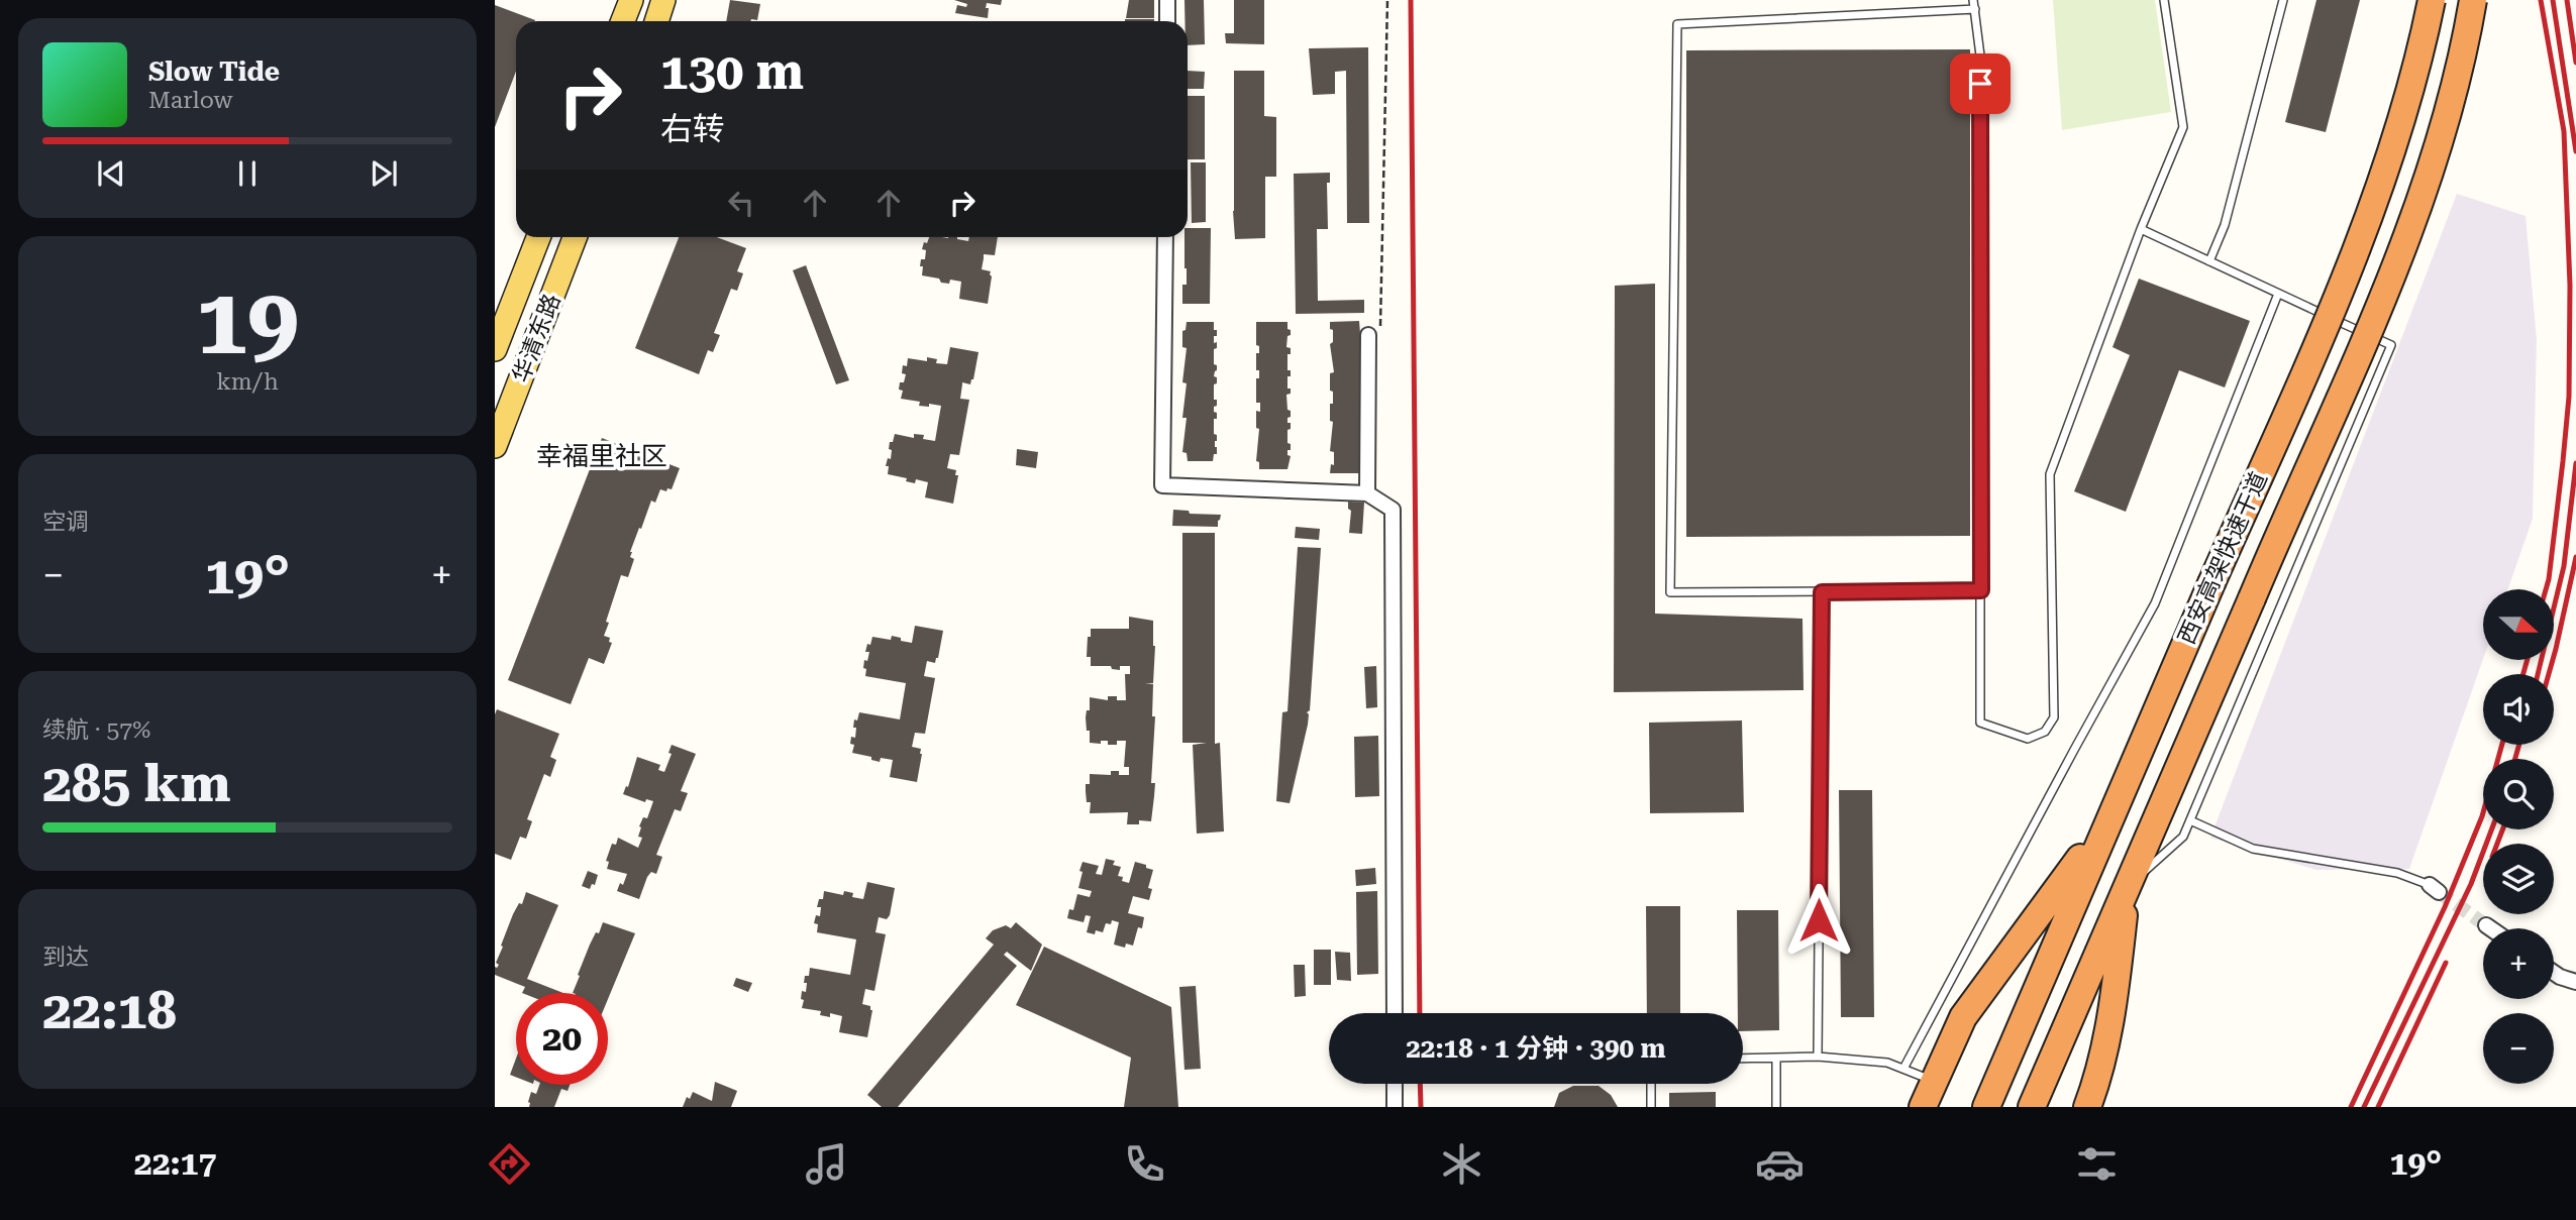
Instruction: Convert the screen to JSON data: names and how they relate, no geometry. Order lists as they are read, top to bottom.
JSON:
{
  "streets": {
    "highway": ["西安高架快速干道"],
    "main road": ["华清东路"]
  },
  "districts": ["幸福里社区"],
  "north": "right",
  "page": {
    "turn": ["130 m", "右转"],
    "song": ["Slow Tide", "Marlow"],
    "tile": [
      ["19", "km/h"],
      "空调",
      ["续航 · 57%", "285 km"],
      ["到达", "22:18"]
    ],
    "heat": ["−", "19°", "+"],
    "map_buttons": ["+", "−"],
    "limit": "20",
    "trip": "22:18 · 1 分钟 · 390 m",
    "tabs": ["22:17", "19°"]
  }
}
